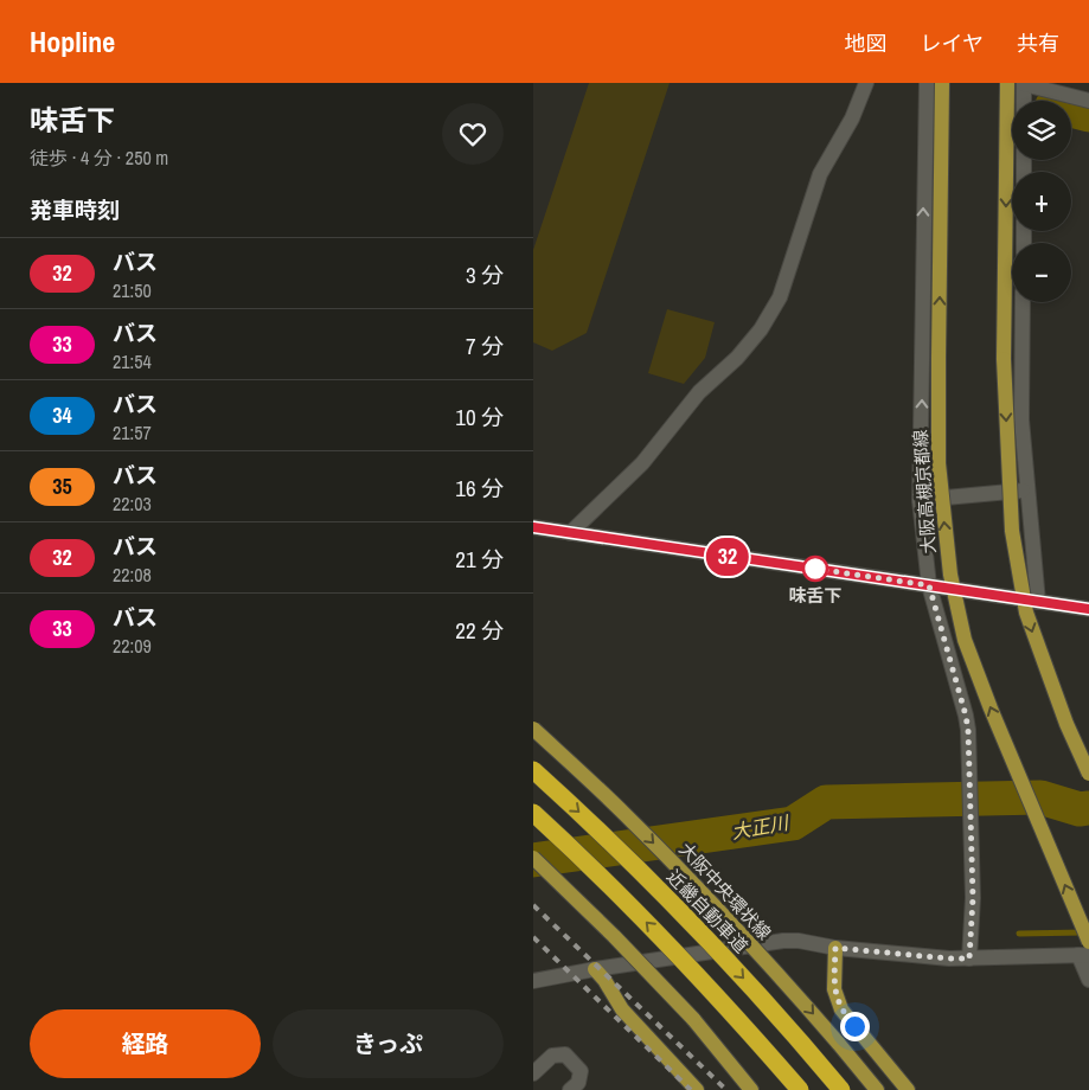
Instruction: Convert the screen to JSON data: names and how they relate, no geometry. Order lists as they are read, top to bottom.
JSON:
{
  "streets": {
    "highway": ["近畿自動車道"],
    "main road": ["大阪高槻京都線", "大阪中央環状線"]
  },
  "water": ["大正川"],
  "places": ["味舌下"],
  "lines": ["bus line 32"],
  "page": {
    "header": "Hopline",
    "nav": ["地図", "レイヤ", "共有"],
    "heading": [
      ["味舌下", "徒歩 · 4 分 · 250 m"],
      "発車時刻"
    ],
    "on_map": "32",
    "map_buttons": ["+", "−"],
    "list": [
      {
        "mark": "32",
        "name": "バス",
        "note": "21:50",
        "value": "3 分"
      },
      {
        "mark": "33",
        "name": "バス",
        "note": "21:54",
        "value": "7 分"
      },
      {
        "mark": "34",
        "name": "バス",
        "note": "21:57",
        "value": "10 分"
      },
      {
        "mark": "35",
        "name": "バス",
        "note": "22:03",
        "value": "16 分"
      },
      {
        "mark": "32",
        "name": "バス",
        "note": "22:08",
        "value": "21 分"
      },
      {
        "mark": "33",
        "name": "バス",
        "note": "22:09",
        "value": "22 分"
      }
    ],
    "buttons": ["経路", "きっぷ"]
  }
}
